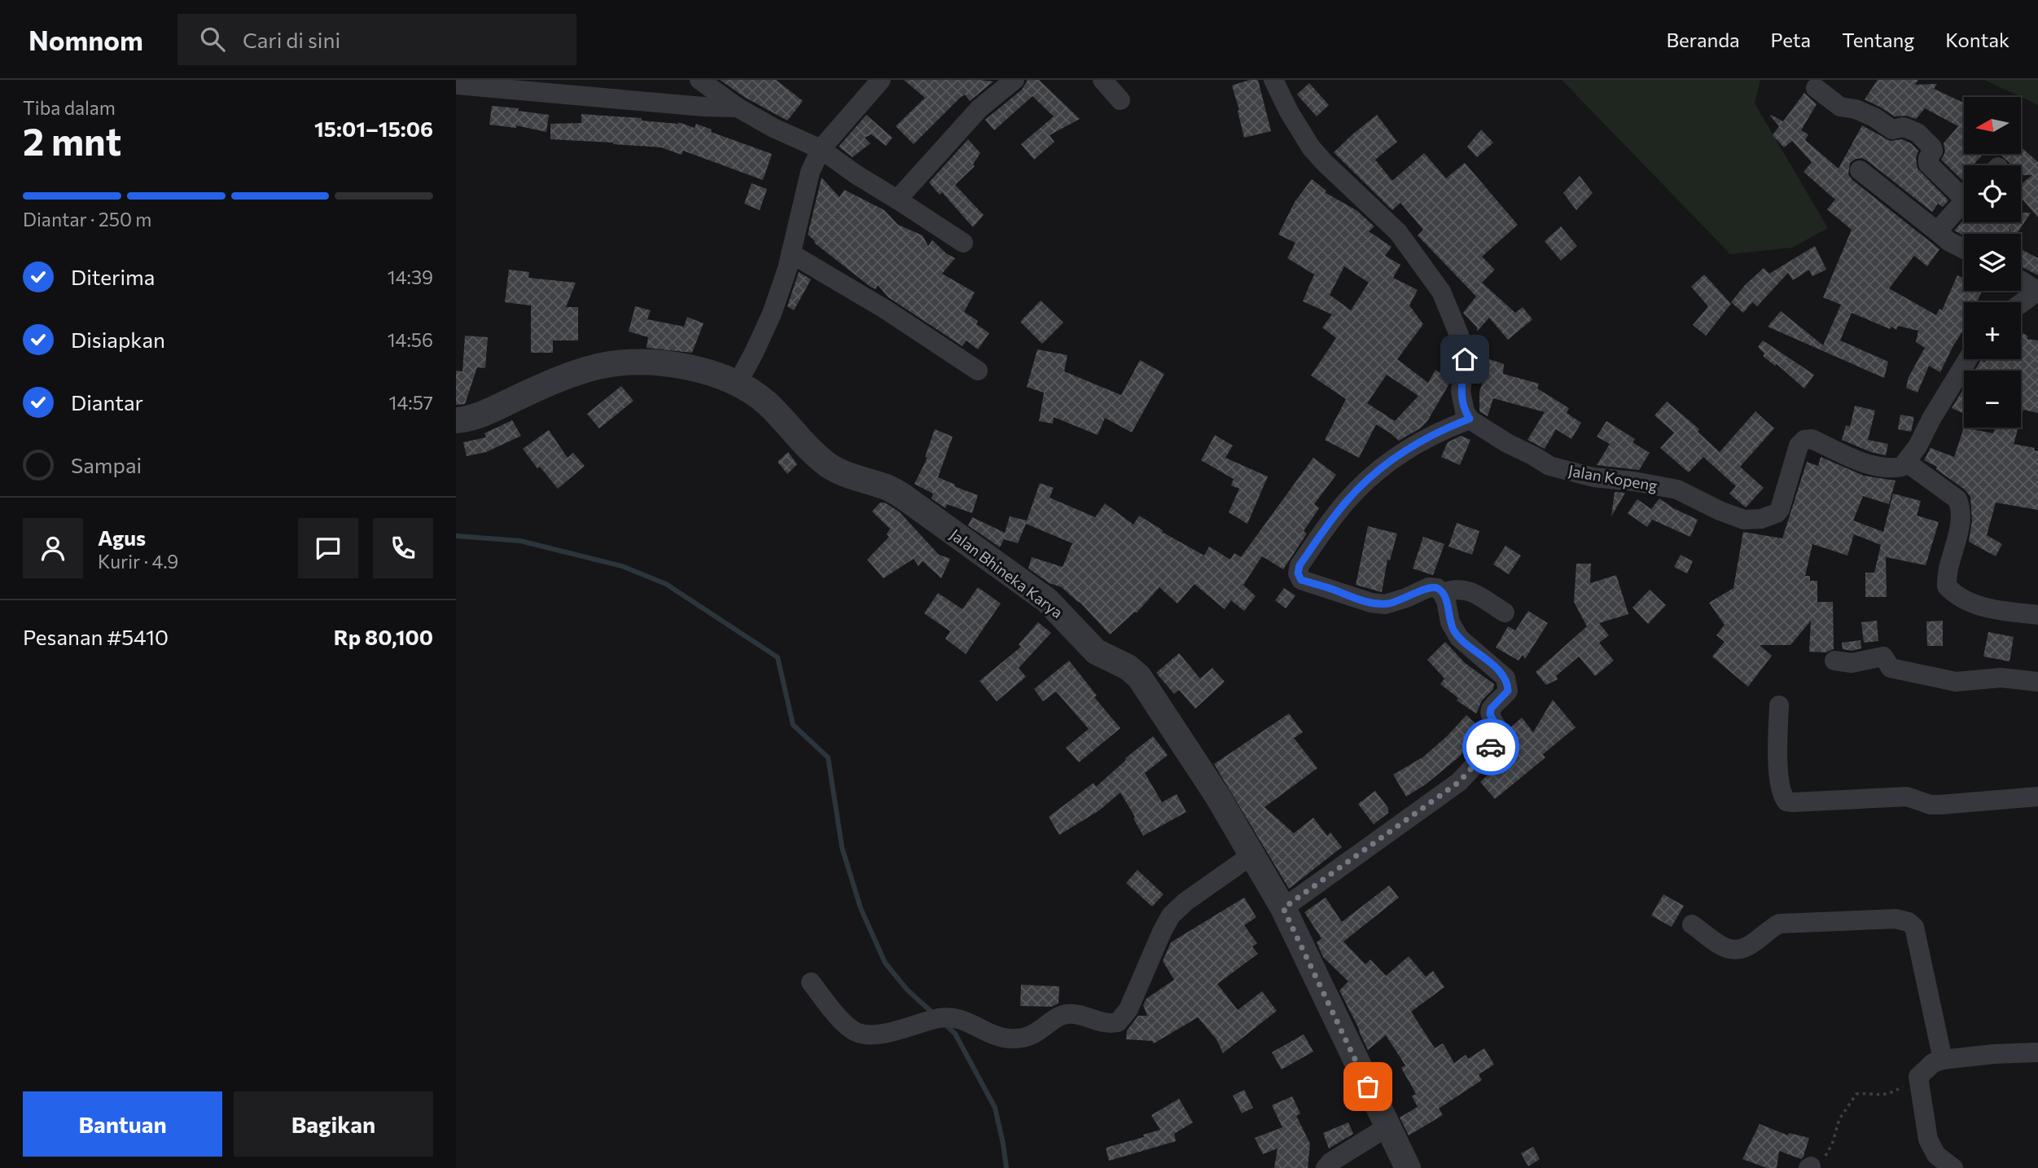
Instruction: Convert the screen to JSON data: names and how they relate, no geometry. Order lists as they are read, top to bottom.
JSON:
{
  "streets": {
    "street": ["Jalan Kopeng", "Jalan Bhineka Karya"]
  },
  "north": "left",
  "page": {
    "header": "Nomnom",
    "search": "Cari di sini",
    "nav": [
      "Beranda",
      "Peta",
      "Tentang",
      "Kontak"
    ],
    "heading": ["2 mnt", "Tiba dalam", "15:01–15:06"],
    "panel": [
      "Agus",
      "Kurir · 4.9",
      "Pesanan #5410",
      "Rp 80,100"
    ],
    "map_buttons": ["+", "−"],
    "bar": "Diantar · 250 m",
    "list": [
      ["Diterima", "14:39"],
      ["Disiapkan", "14:56"],
      ["Diantar", "14:57"],
      "Sampai"
    ],
    "buttons": ["Bantuan", "Bagikan"]
  }
}
